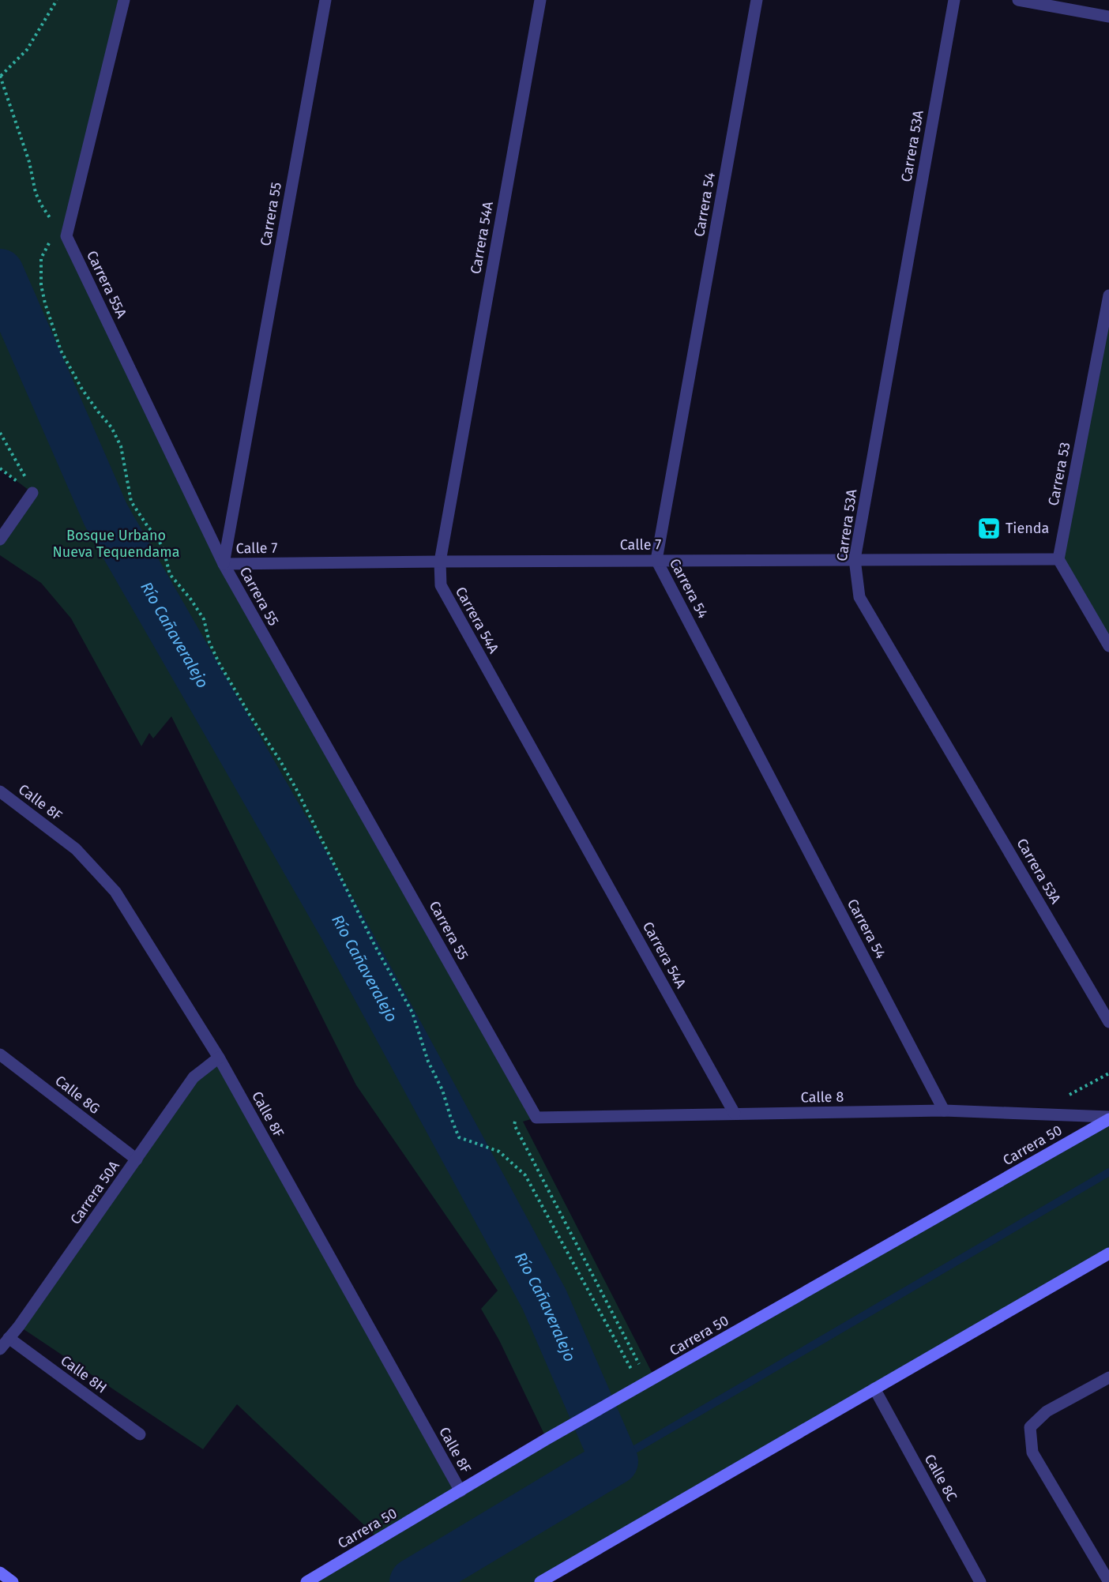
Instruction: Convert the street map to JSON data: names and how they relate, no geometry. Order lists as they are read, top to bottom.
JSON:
{
  "streets": {
    "main road": ["Carrera 50"],
    "street": [
      "Carrera 53A",
      "Carrera 54",
      "Carrera 55",
      "Carrera 54A",
      "Carrera 55A",
      "Carrera 53",
      "Calle 7",
      "Calle 8F",
      "Calle 8G",
      "Calle 8",
      "Carrera 50A",
      "Calle 8H",
      "Calle 8C"
    ]
  },
  "crossings": [
    ["Carrera 53A", "Calle 7"],
    ["Carrera 54", "Calle 7"],
    ["Carrera 54", "Calle 8"],
    ["Carrera 55", "Carrera 55A"],
    ["Carrera 55", "Calle 7"],
    ["Carrera 55", "Calle 8"],
    ["Carrera 54A", "Calle 7"],
    ["Carrera 54A", "Calle 8"],
    ["Carrera 55A", "Calle 7"],
    ["Carrera 53", "Calle 7"],
    ["Calle 8F", "Carrera 50"],
    ["Calle 8F", "Carrera 50A"],
    ["Calle 8G", "Carrera 50A"],
    ["Calle 8", "Carrera 50"],
    ["Carrera 50A", "Calle 8H"]
  ],
  "water": ["Río Cañaveralejo"],
  "parks": ["Bosque Urbano Nueva Tequendama"],
  "places": {
    "supermarket": ["Tienda"]
  }
}
